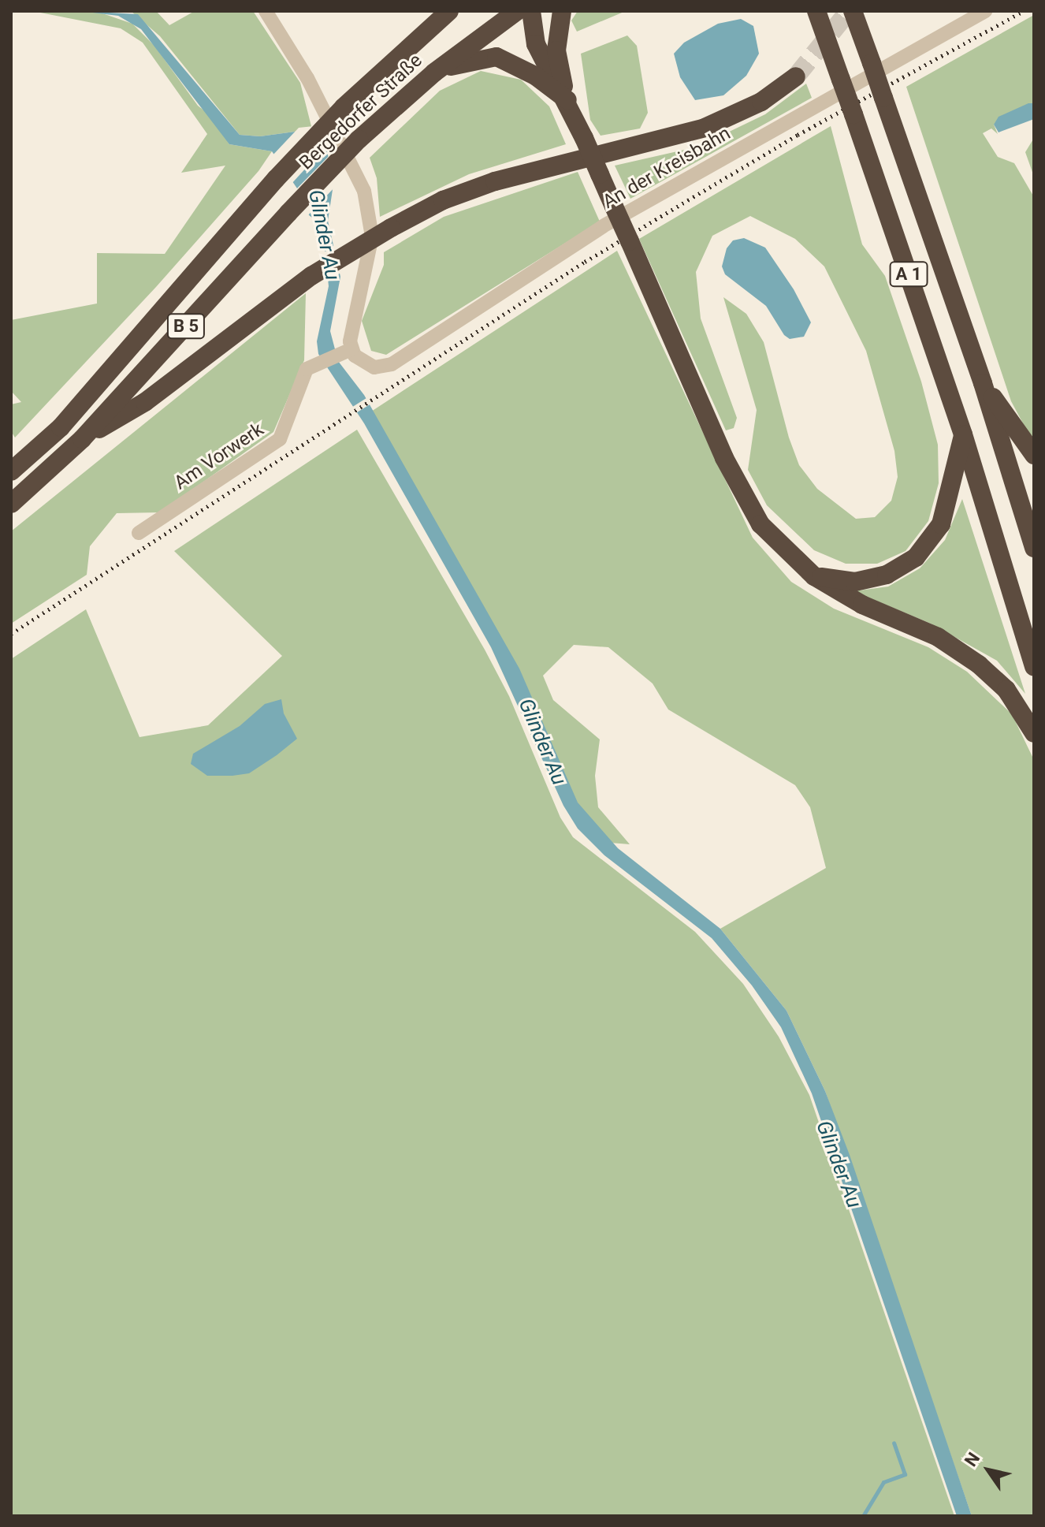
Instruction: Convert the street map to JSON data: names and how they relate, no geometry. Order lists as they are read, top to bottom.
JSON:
{
  "streets": {
    "highway": ["Bergedorfer Straße", "A 1", "B 5"],
    "street": ["An der Kreisbahn", "Am Vorwerk"]
  },
  "crossings": [
    ["An der Kreisbahn", "Am Vorwerk"]
  ],
  "water": ["Glinder Au"],
  "north": "top left"
}
